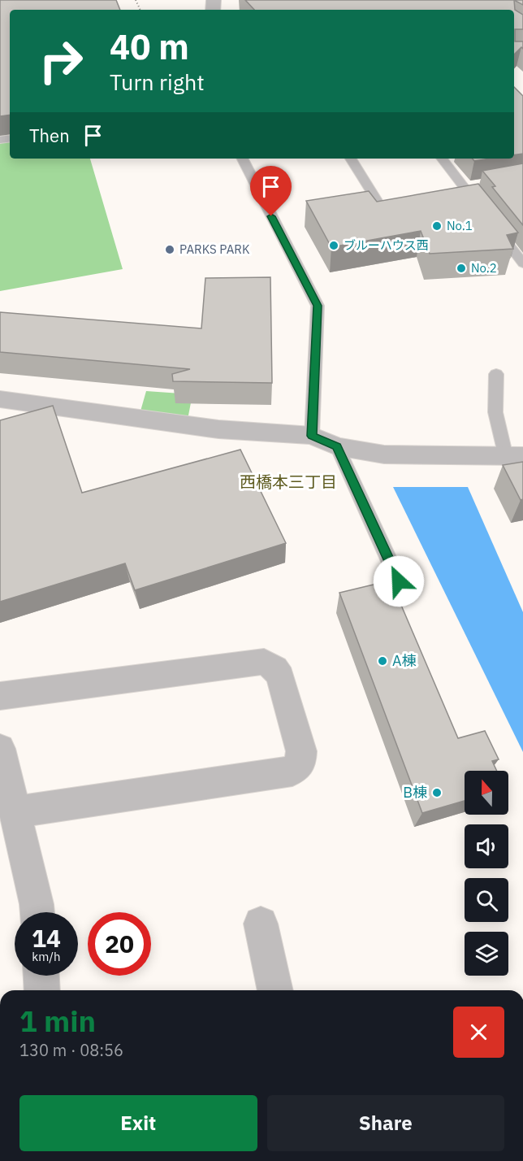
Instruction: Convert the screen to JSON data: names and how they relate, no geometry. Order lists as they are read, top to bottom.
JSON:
{
  "districts": ["西橋本三丁目"],
  "places": [
    "No.1",
    "ブルーハウス西",
    "PARKS PARK",
    "No.2",
    "A棟",
    "B棟"
  ],
  "north": "top",
  "page": {
    "turn": ["40 m", "Turn right"],
    "then": "Then",
    "speed": "14 km/h",
    "limit": "20",
    "heading": ["1 min", "130 m · 08:56"],
    "buttons": ["Exit", "Share"]
  }
}
